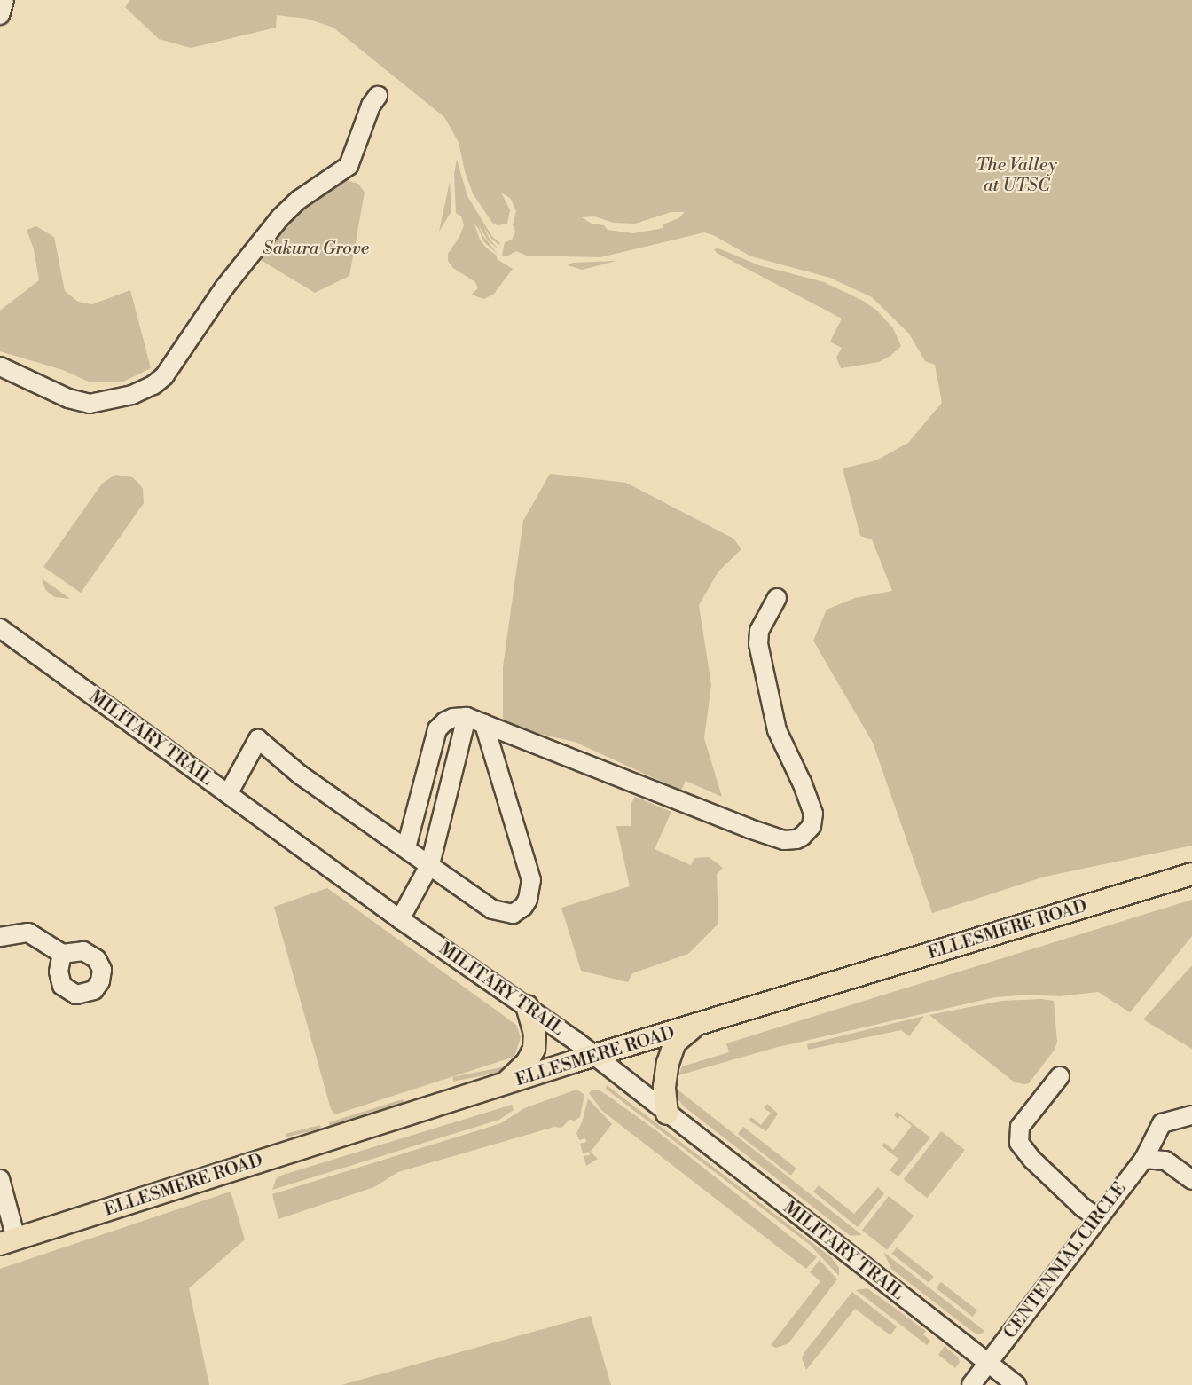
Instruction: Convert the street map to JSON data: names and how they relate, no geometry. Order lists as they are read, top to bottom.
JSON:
{
  "streets": {
    "main road": ["ELLESMERE ROAD"],
    "street": ["MILITARY TRAIL", "CENTENNIAL CIRCLE"]
  },
  "crossings": [
    ["MILITARY TRAIL", "ELLESMERE ROAD"],
    ["MILITARY TRAIL", "CENTENNIAL CIRCLE"]
  ],
  "parks": ["The Valley at UTSC", "Sakura Grove"]
}
